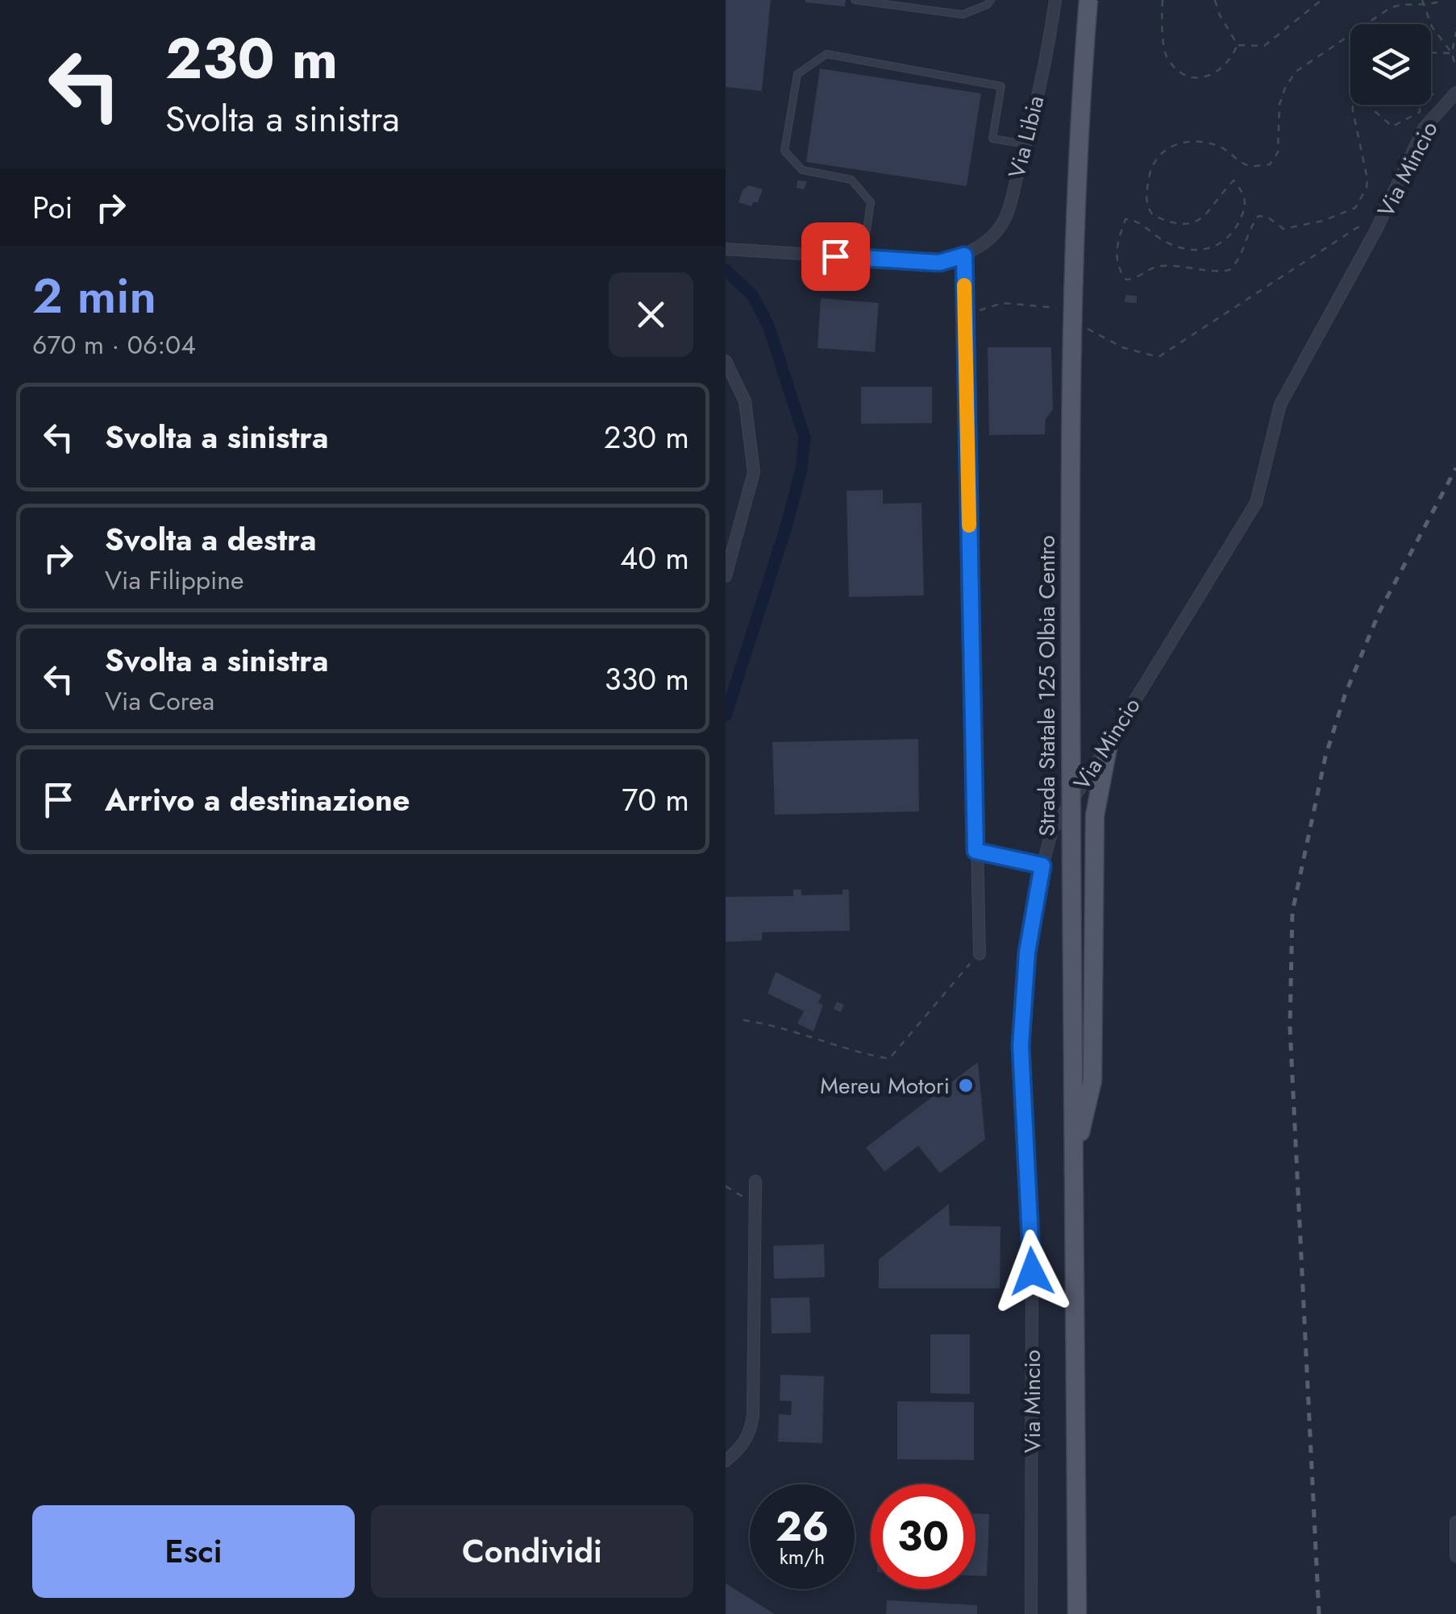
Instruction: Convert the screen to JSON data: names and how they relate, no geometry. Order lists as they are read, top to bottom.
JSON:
{
  "streets": {
    "main road": ["Strada Statale 125 Olbia Centro"],
    "street": ["Via Libia", "Via Mincio"]
  },
  "places": ["Mereu Motori"],
  "page": {
    "turn": ["230 m", "Svolta a sinistra"],
    "then": "Poi",
    "heading": ["2 min", "670 m · 06:04"],
    "list": [
      {
        "name": "Svolta a sinistra",
        "value": "230 m"
      },
      {
        "name": "Svolta a destra",
        "note": "Via Filippine",
        "value": "40 m"
      },
      {
        "name": "Svolta a sinistra",
        "note": "Via Corea",
        "value": "330 m"
      },
      {
        "name": "Arrivo a destinazione",
        "value": "70 m"
      }
    ],
    "speed": "26 km/h",
    "limit": "30",
    "buttons": ["Esci", "Condividi"]
  }
}
